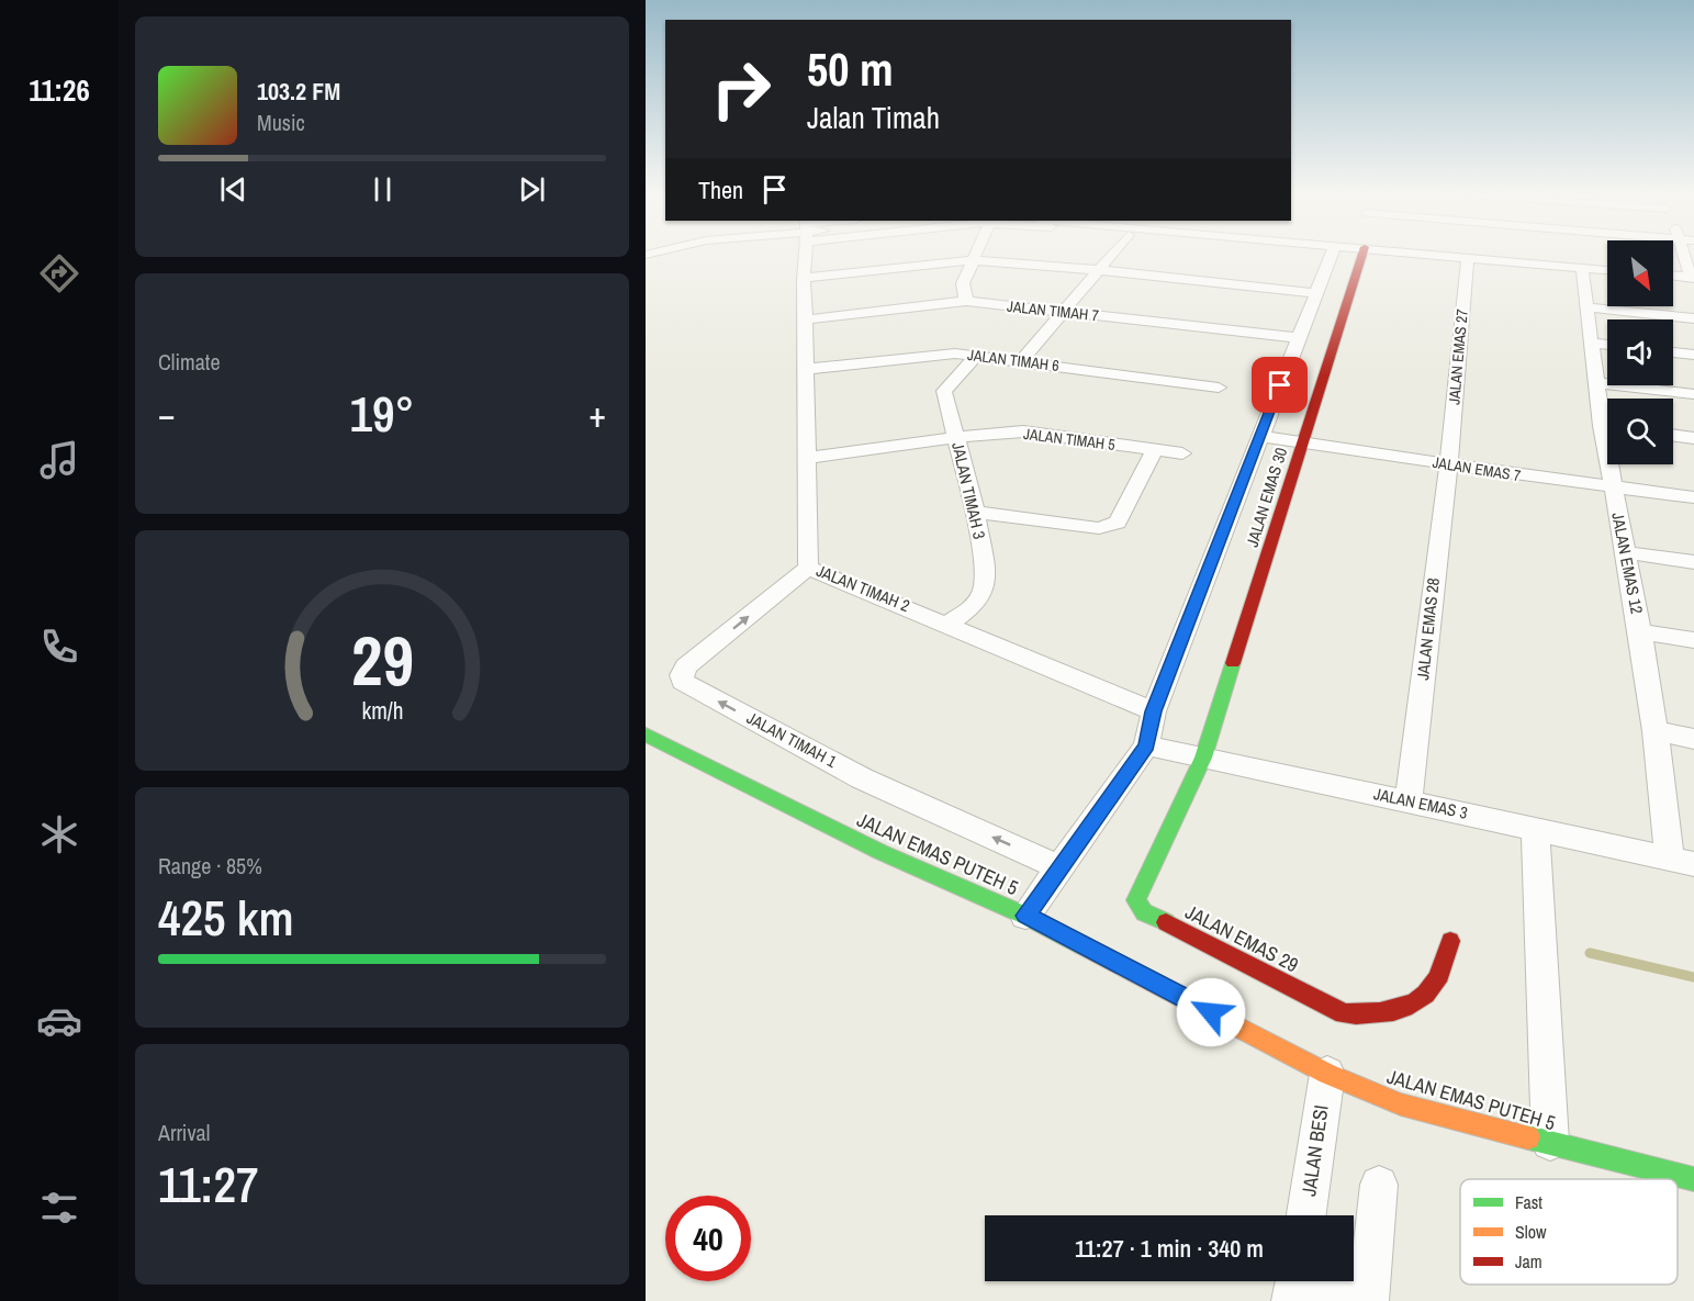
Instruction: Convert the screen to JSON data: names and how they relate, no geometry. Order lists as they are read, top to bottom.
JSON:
{
  "streets": {
    "street": [
      "JALAN TIMAH 7",
      "JALAN EMAS 27",
      "JALAN TIMAH 6",
      "JALAN TIMAH 5",
      "JALAN EMAS 7",
      "JALAN TIMAH 3",
      "JALAN EMAS 30",
      "JALAN EMAS 12",
      "JALAN TIMAH 2",
      "JALAN EMAS 28",
      "JALAN TIMAH 1",
      "JALAN EMAS 3",
      "JALAN EMAS PUTEH 5",
      "JALAN EMAS 29",
      "JALAN BESI"
    ]
  },
  "crossings": [
    ["JALAN TIMAH 7", "JALAN TIMAH 2"],
    ["JALAN EMAS 27", "JALAN EMAS 7"],
    ["JALAN EMAS 27", "JALAN EMAS 28"],
    ["JALAN TIMAH 6", "JALAN TIMAH 3"],
    ["JALAN TIMAH 6", "JALAN TIMAH 2"],
    ["JALAN TIMAH 5", "JALAN TIMAH 3"],
    ["JALAN TIMAH 5", "JALAN TIMAH 2"],
    ["JALAN EMAS 7", "JALAN EMAS 30"],
    ["JALAN EMAS 7", "JALAN EMAS 12"],
    ["JALAN EMAS 7", "JALAN EMAS 28"],
    ["JALAN TIMAH 3", "JALAN TIMAH 2"],
    ["JALAN EMAS 30", "JALAN EMAS 3"],
    ["JALAN EMAS 30", "JALAN EMAS 29"],
    ["JALAN EMAS 12", "JALAN EMAS 3"],
    ["JALAN TIMAH 2", "JALAN TIMAH 1"],
    ["JALAN EMAS 28", "JALAN EMAS 3"],
    ["JALAN EMAS 3", "JALAN EMAS 29"],
    ["JALAN EMAS PUTEH 5", "JALAN BESI"]
  ],
  "legend": ["Fast", "Slow", "Jam"],
  "north": "bottom right",
  "page": {
    "tabs": "11:26",
    "turn": ["50 m", "Jalan Timah"],
    "song": ["103.2 FM", "Music"],
    "then": "Then",
    "tile": [
      "Climate",
      ["Range · 85%", "425 km"],
      ["Arrival", "11:27"]
    ],
    "heat": ["−", "19°", "+"],
    "limit": "40",
    "trip": "11:27 · 1 min · 340 m",
    "gauge": ["29", "km/h"]
  }
}
